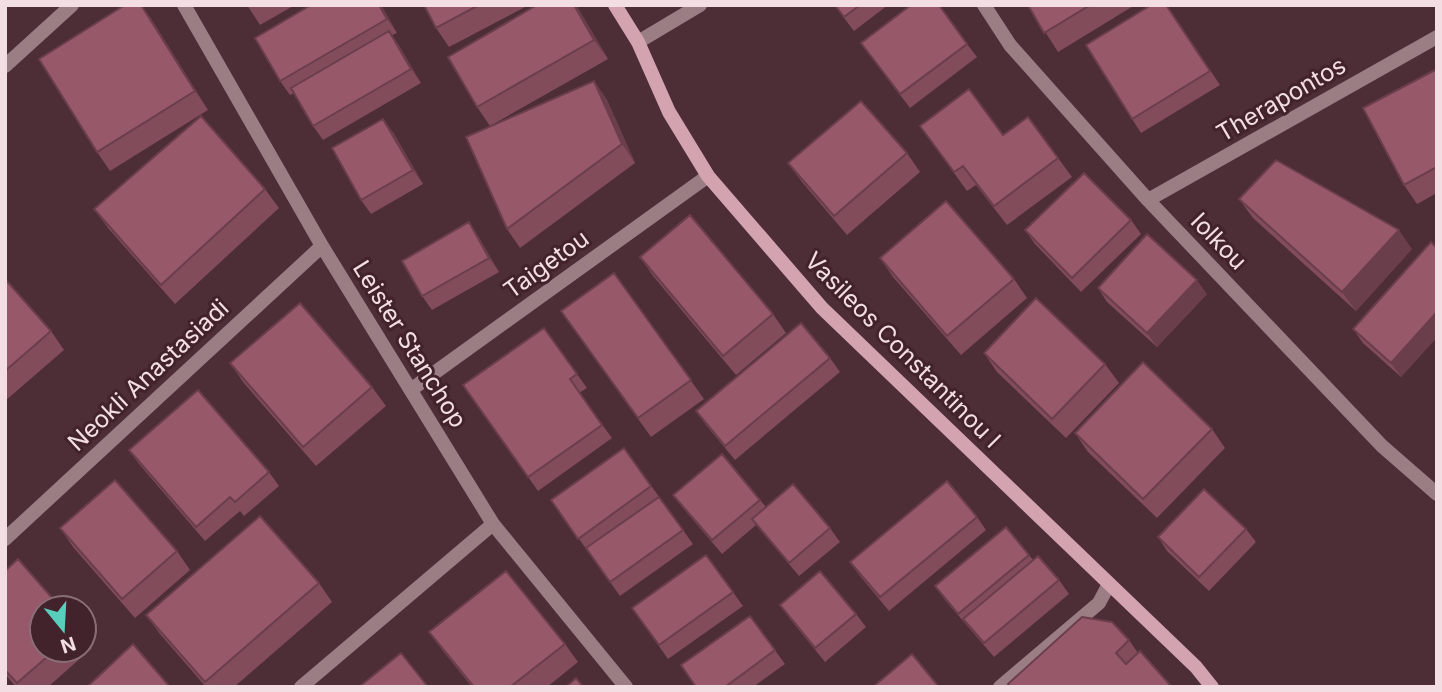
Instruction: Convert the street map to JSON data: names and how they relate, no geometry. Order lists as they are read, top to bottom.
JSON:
{
  "streets": {
    "main road": ["Vasileos Constantinou I"],
    "street": [
      "Therapontos",
      "Iolkou",
      "Taigetou",
      "Leister Stanchop",
      "Neokli Anastasiadi"
    ]
  },
  "crossings": [
    ["Therapontos", "Iolkou"],
    ["Taigetou", "Leister Stanchop"],
    ["Taigetou", "Vasileos Constantinou I"],
    ["Leister Stanchop", "Neokli Anastasiadi"]
  ],
  "north": "bottom"
}
